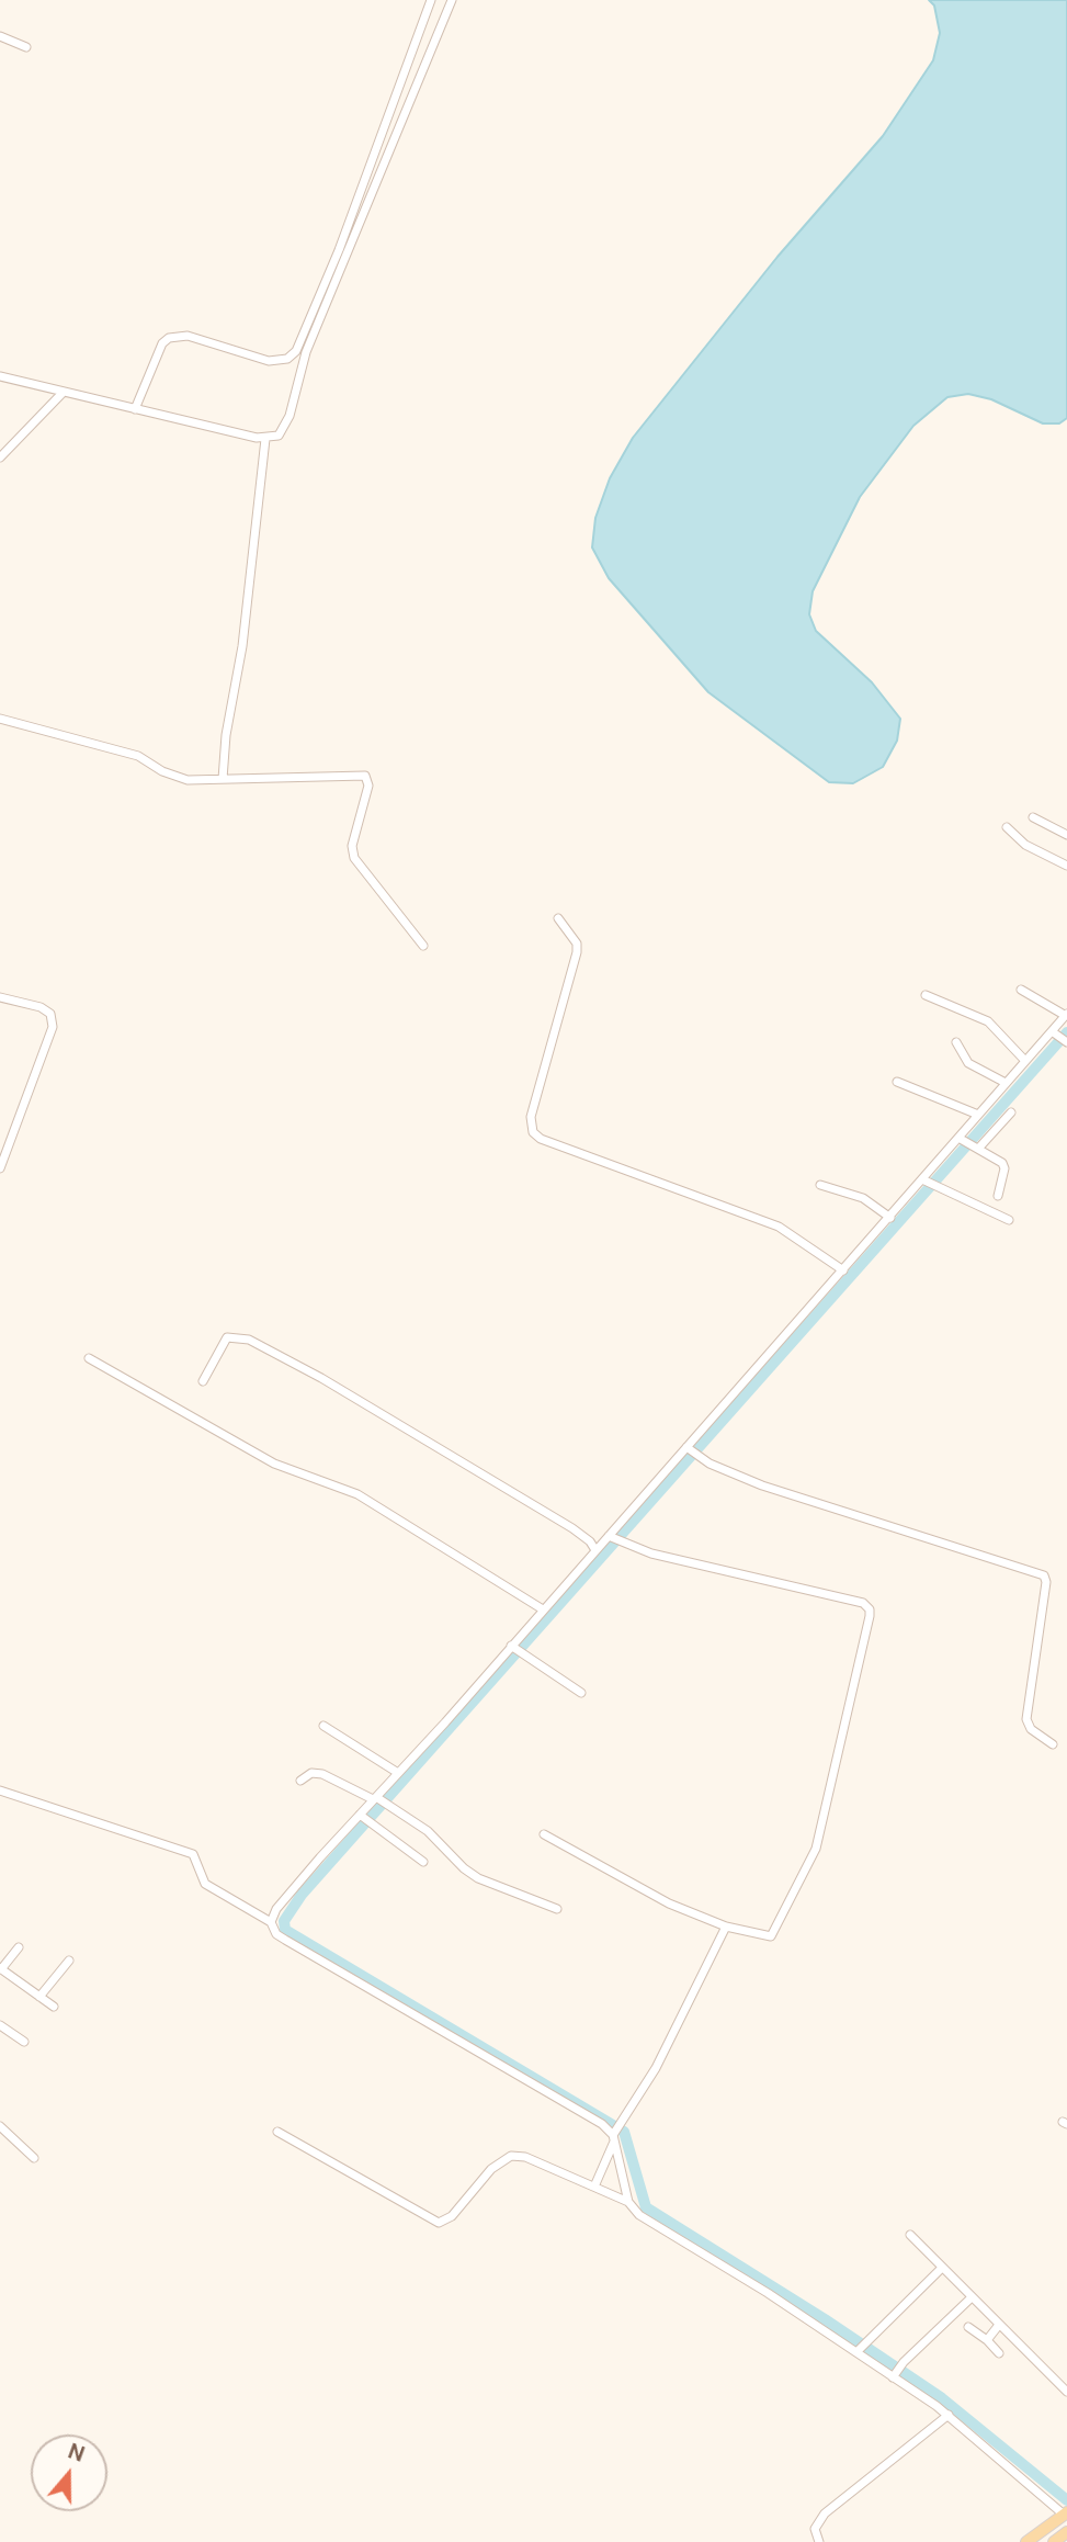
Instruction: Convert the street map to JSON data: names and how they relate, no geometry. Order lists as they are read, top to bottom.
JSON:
{
  "north": "top"
}
